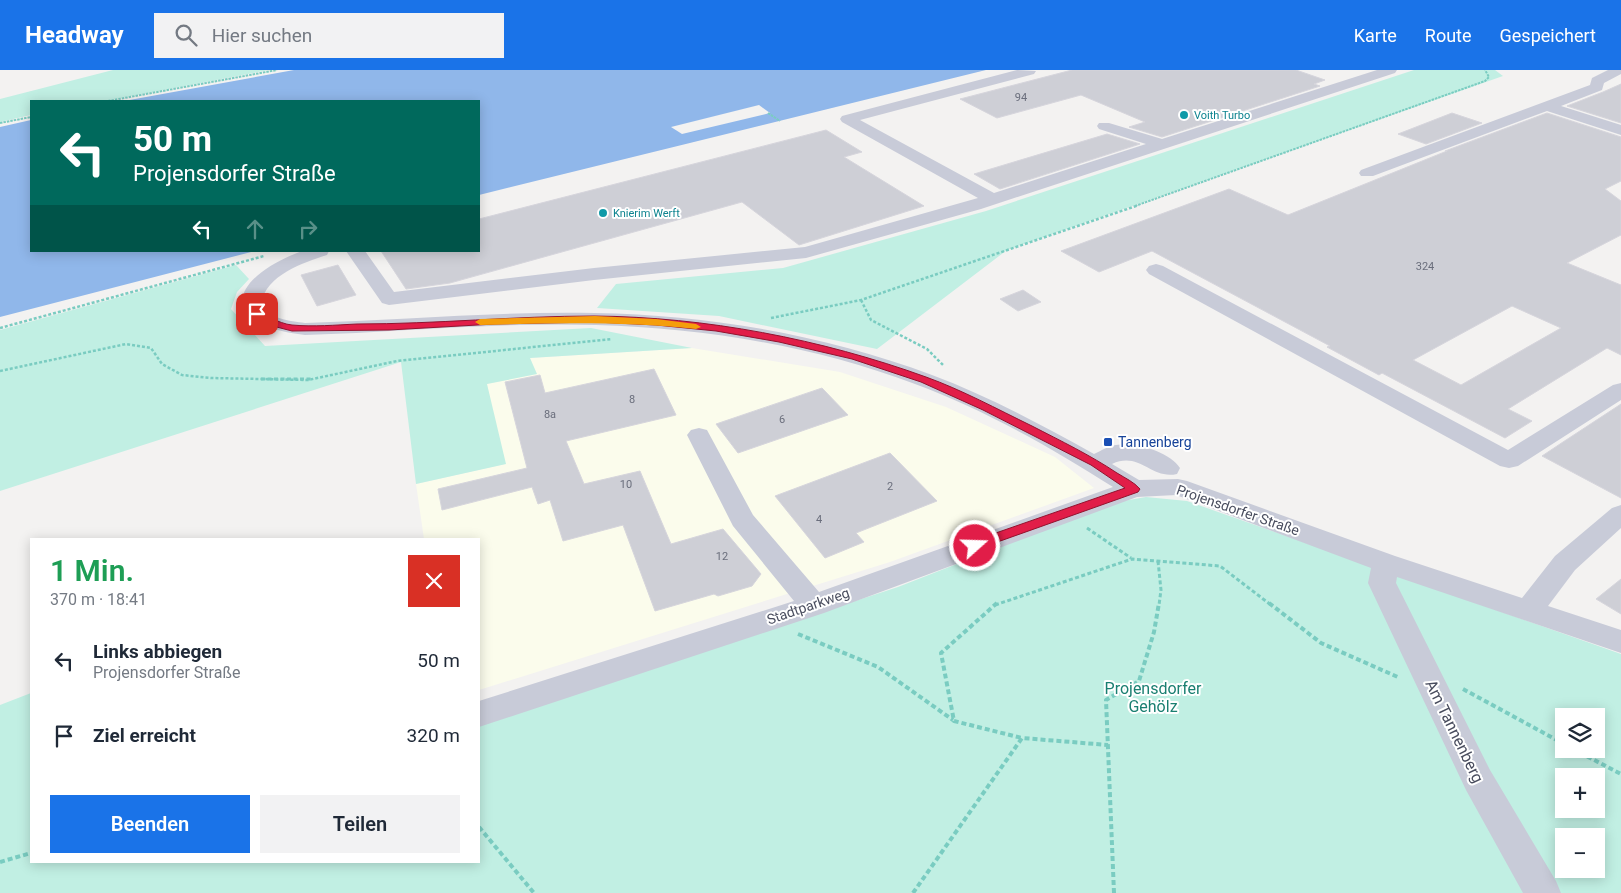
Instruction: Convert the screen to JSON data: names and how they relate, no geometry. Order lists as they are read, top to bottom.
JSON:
{
  "streets": {
    "street": ["Projensdorfer Straße", "Stadtparkweg", "Am Tannenberg"]
  },
  "crossings": [
    ["Projensdorfer Straße", "Stadtparkweg"],
    ["Projensdorfer Straße", "Am Tannenberg"]
  ],
  "parks": ["Projensdorfer Gehölz"],
  "places": {
    "other": ["Voith Turbo", "Knierim Werft"],
    "transit": ["Tannenberg"]
  },
  "house_numbers": [
    "94",
    "324",
    "8",
    "8a",
    "6",
    "10",
    "2",
    "4",
    "12"
  ],
  "page": {
    "header": "Headway",
    "search": "Hier suchen",
    "nav": ["Karte", "Route", "Gespeichert"],
    "turn": ["50 m", "Projensdorfer Straße"],
    "heading": ["1 Min.", "370 m · 18:41"],
    "list": [
      {
        "name": "Links abbiegen",
        "note": "Projensdorfer Straße",
        "value": "50 m"
      },
      {
        "name": "Ziel erreicht",
        "value": "320 m"
      }
    ],
    "map_buttons": ["+", "−"],
    "buttons": ["Beenden", "Teilen"]
  }
}
